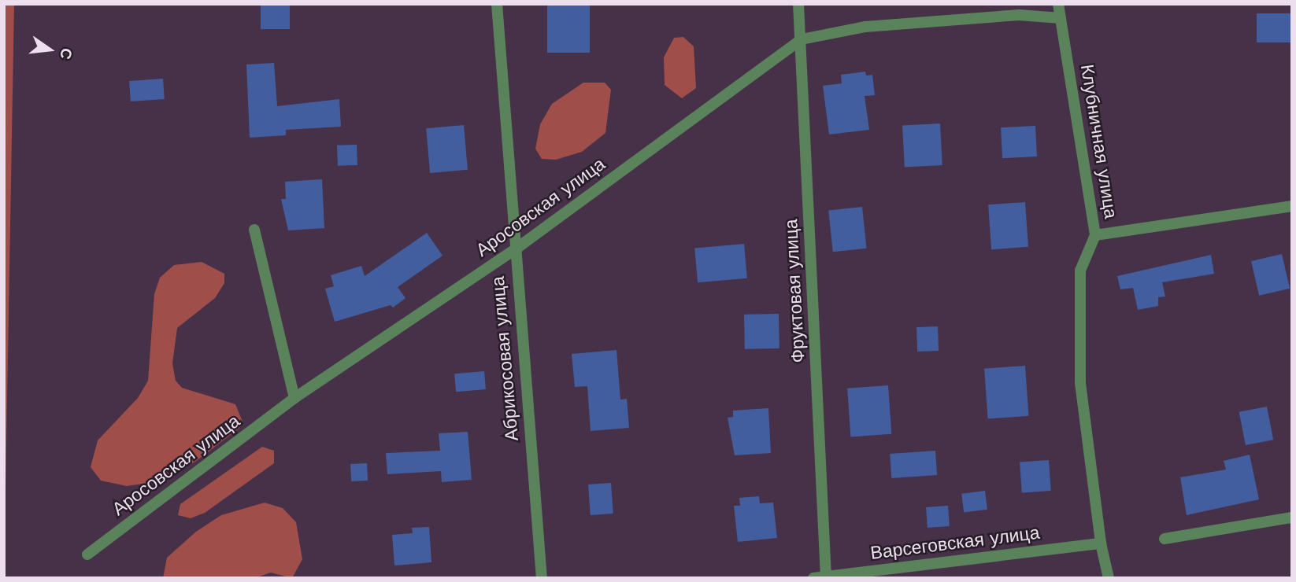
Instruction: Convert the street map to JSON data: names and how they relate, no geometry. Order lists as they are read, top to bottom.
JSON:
{
  "streets": {
    "street": [
      "Клубничная улица",
      "Аросовская улица",
      "Фруктовая улица",
      "Абрикосовая улица",
      "Варсеговская улица"
    ]
  },
  "crossings": [
    ["Клубничная улица", "Аросовская улица"],
    ["Клубничная улица", "Варсеговская улица"],
    ["Аросовская улица", "Фруктовая улица"],
    ["Аросовская улица", "Абрикосовая улица"],
    ["Фруктовая улица", "Варсеговская улица"]
  ],
  "north": "right"
}
